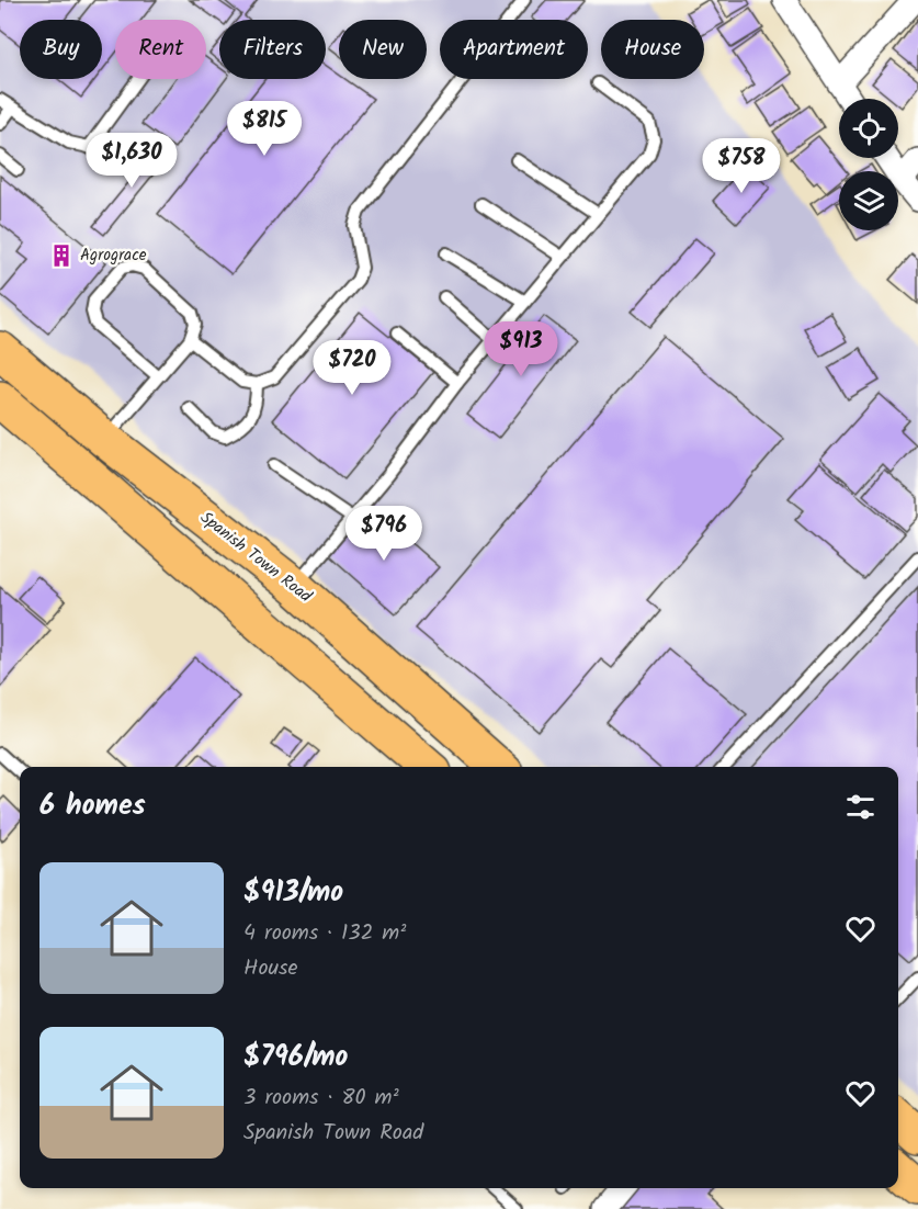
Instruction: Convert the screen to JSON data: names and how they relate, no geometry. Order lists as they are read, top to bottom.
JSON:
{
  "streets": {
    "highway": ["Spanish Town Road"]
  },
  "places": {
    "building": ["Agrograce"]
  },
  "page": {
    "chip": [
      "Buy",
      "Rent",
      "Filters",
      "New",
      "Apartment",
      "House"
    ],
    "price": [
      "$815",
      "$1,630",
      "$758",
      "$913",
      "$720",
      "$796"
    ],
    "heading": "6 homes",
    "list": [
      {
        "name": "$913/mo",
        "note": "4 rooms · 132 m² · House"
      },
      {
        "name": "$796/mo",
        "note": "3 rooms · 80 m² · Spanish Town Road"
      }
    ]
  }
}
